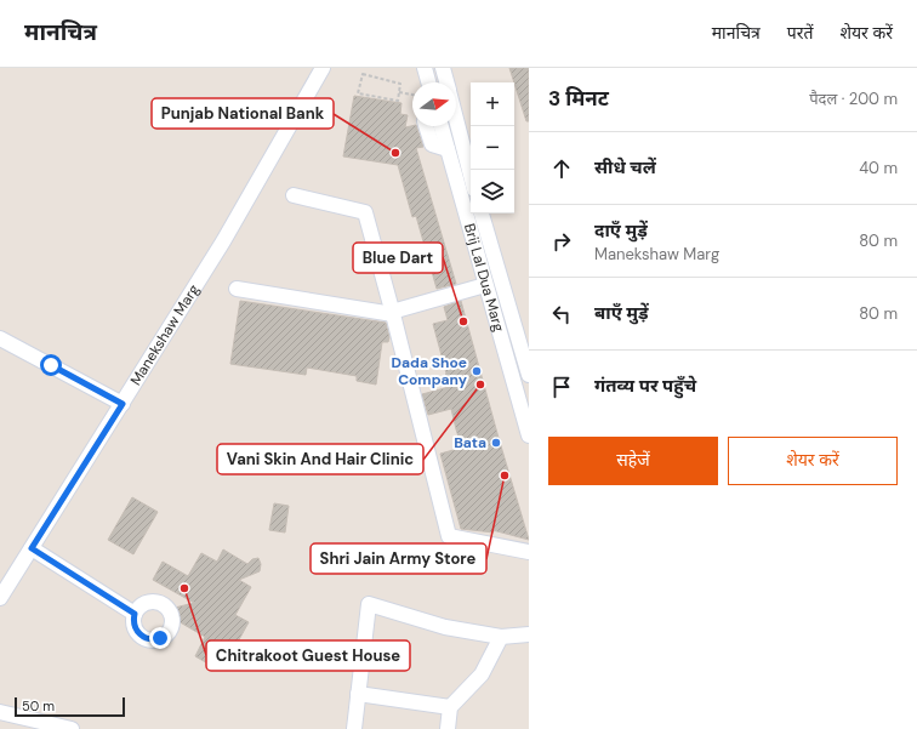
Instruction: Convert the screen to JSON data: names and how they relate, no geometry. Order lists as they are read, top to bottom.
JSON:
{
  "streets": {
    "street": ["Brij Lal Dua Marg", "Manekshaw Marg"]
  },
  "places": [
    "Punjab National Bank",
    "Blue Dart",
    "Dada Shoe Company",
    "Vani Skin And Hair Clinic",
    "Bata",
    "Shri Jain Army Store",
    "Chitrakoot Guest House"
  ],
  "scale_bar": "50 m",
  "north": "right",
  "page": {
    "header": "मानचित्र",
    "nav": ["मानचित्र", "परतें", "शेयर करें"],
    "heading": ["3 मिनट", "पैदल · 200 m"],
    "map_buttons": ["+", "−"],
    "list": [
      ["सीधे चलें", "40 m"],
      ["दाएँ मुड़ें", "Manekshaw Marg", "80 m"],
      ["बाएँ मुड़ें", "80 m"],
      "गंतव्य पर पहुँचे"
    ],
    "buttons": ["सहेजें", "शेयर करें"],
    "scale": "50 m"
  }
}
